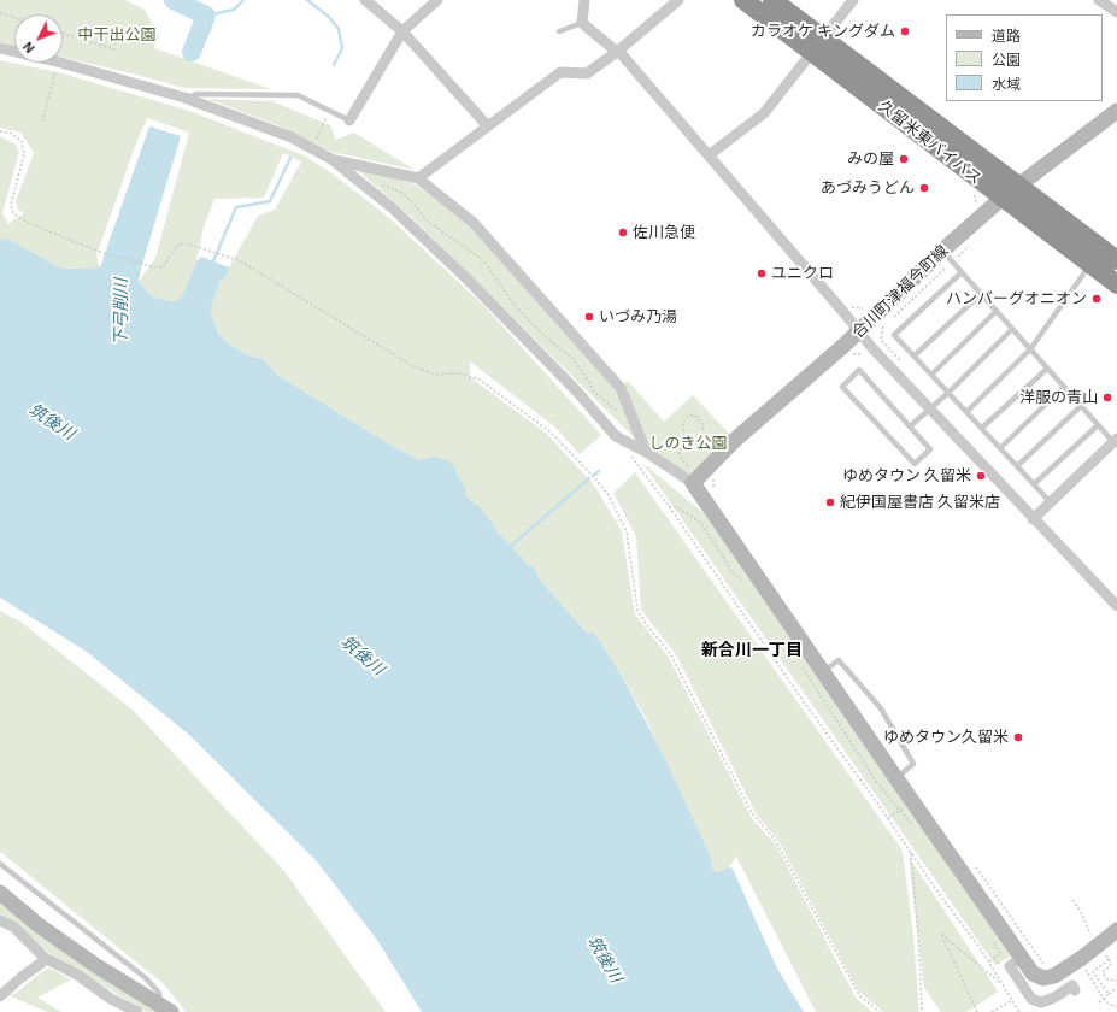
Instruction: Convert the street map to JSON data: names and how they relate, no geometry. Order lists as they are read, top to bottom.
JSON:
{
  "streets": {
    "highway": ["久留米東バイパス"],
    "street": ["合川町津福今町線"]
  },
  "crossings": [
    ["久留米東バイパス", "合川町津福今町線"]
  ],
  "districts": ["新合川一丁目"],
  "water": ["下弓削川", "筑後川"],
  "parks": ["中干出公園", "しのき公園"],
  "places": [
    "カラオケ キングダム",
    "みの屋",
    "あづみうどん",
    "佐川急便",
    "ユニクロ",
    "ハンバーグオニオン",
    "いづみ乃湯",
    "洋服の青山",
    "ゆめタウン 久留米",
    "紀伊国屋書店 久留米店",
    "ゆめタウン久留米"
  ],
  "legend": ["道路", "公園", "水域"],
  "north": "bottom left"
}
